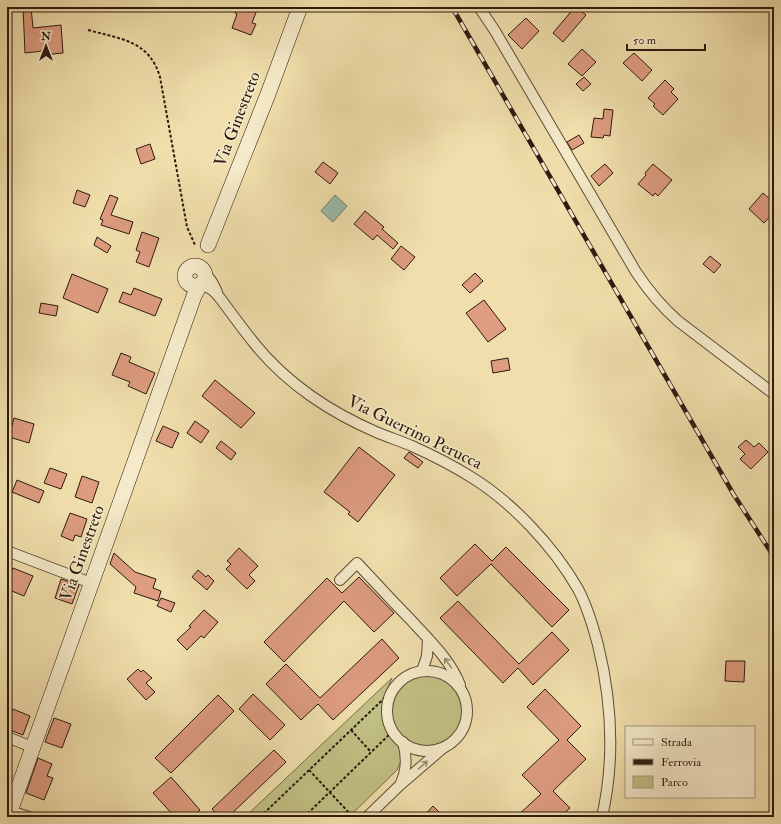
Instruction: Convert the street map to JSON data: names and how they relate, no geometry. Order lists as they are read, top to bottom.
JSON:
{
  "streets": {
    "street": ["Via Ginestreto", "Via Guerrino Perucca"]
  },
  "crossings": [
    ["Via Ginestreto", "Via Guerrino Perucca"]
  ],
  "legend": ["Strada", "Ferrovia", "Parco"],
  "scale_bar": "50 m",
  "north": "top"
}
